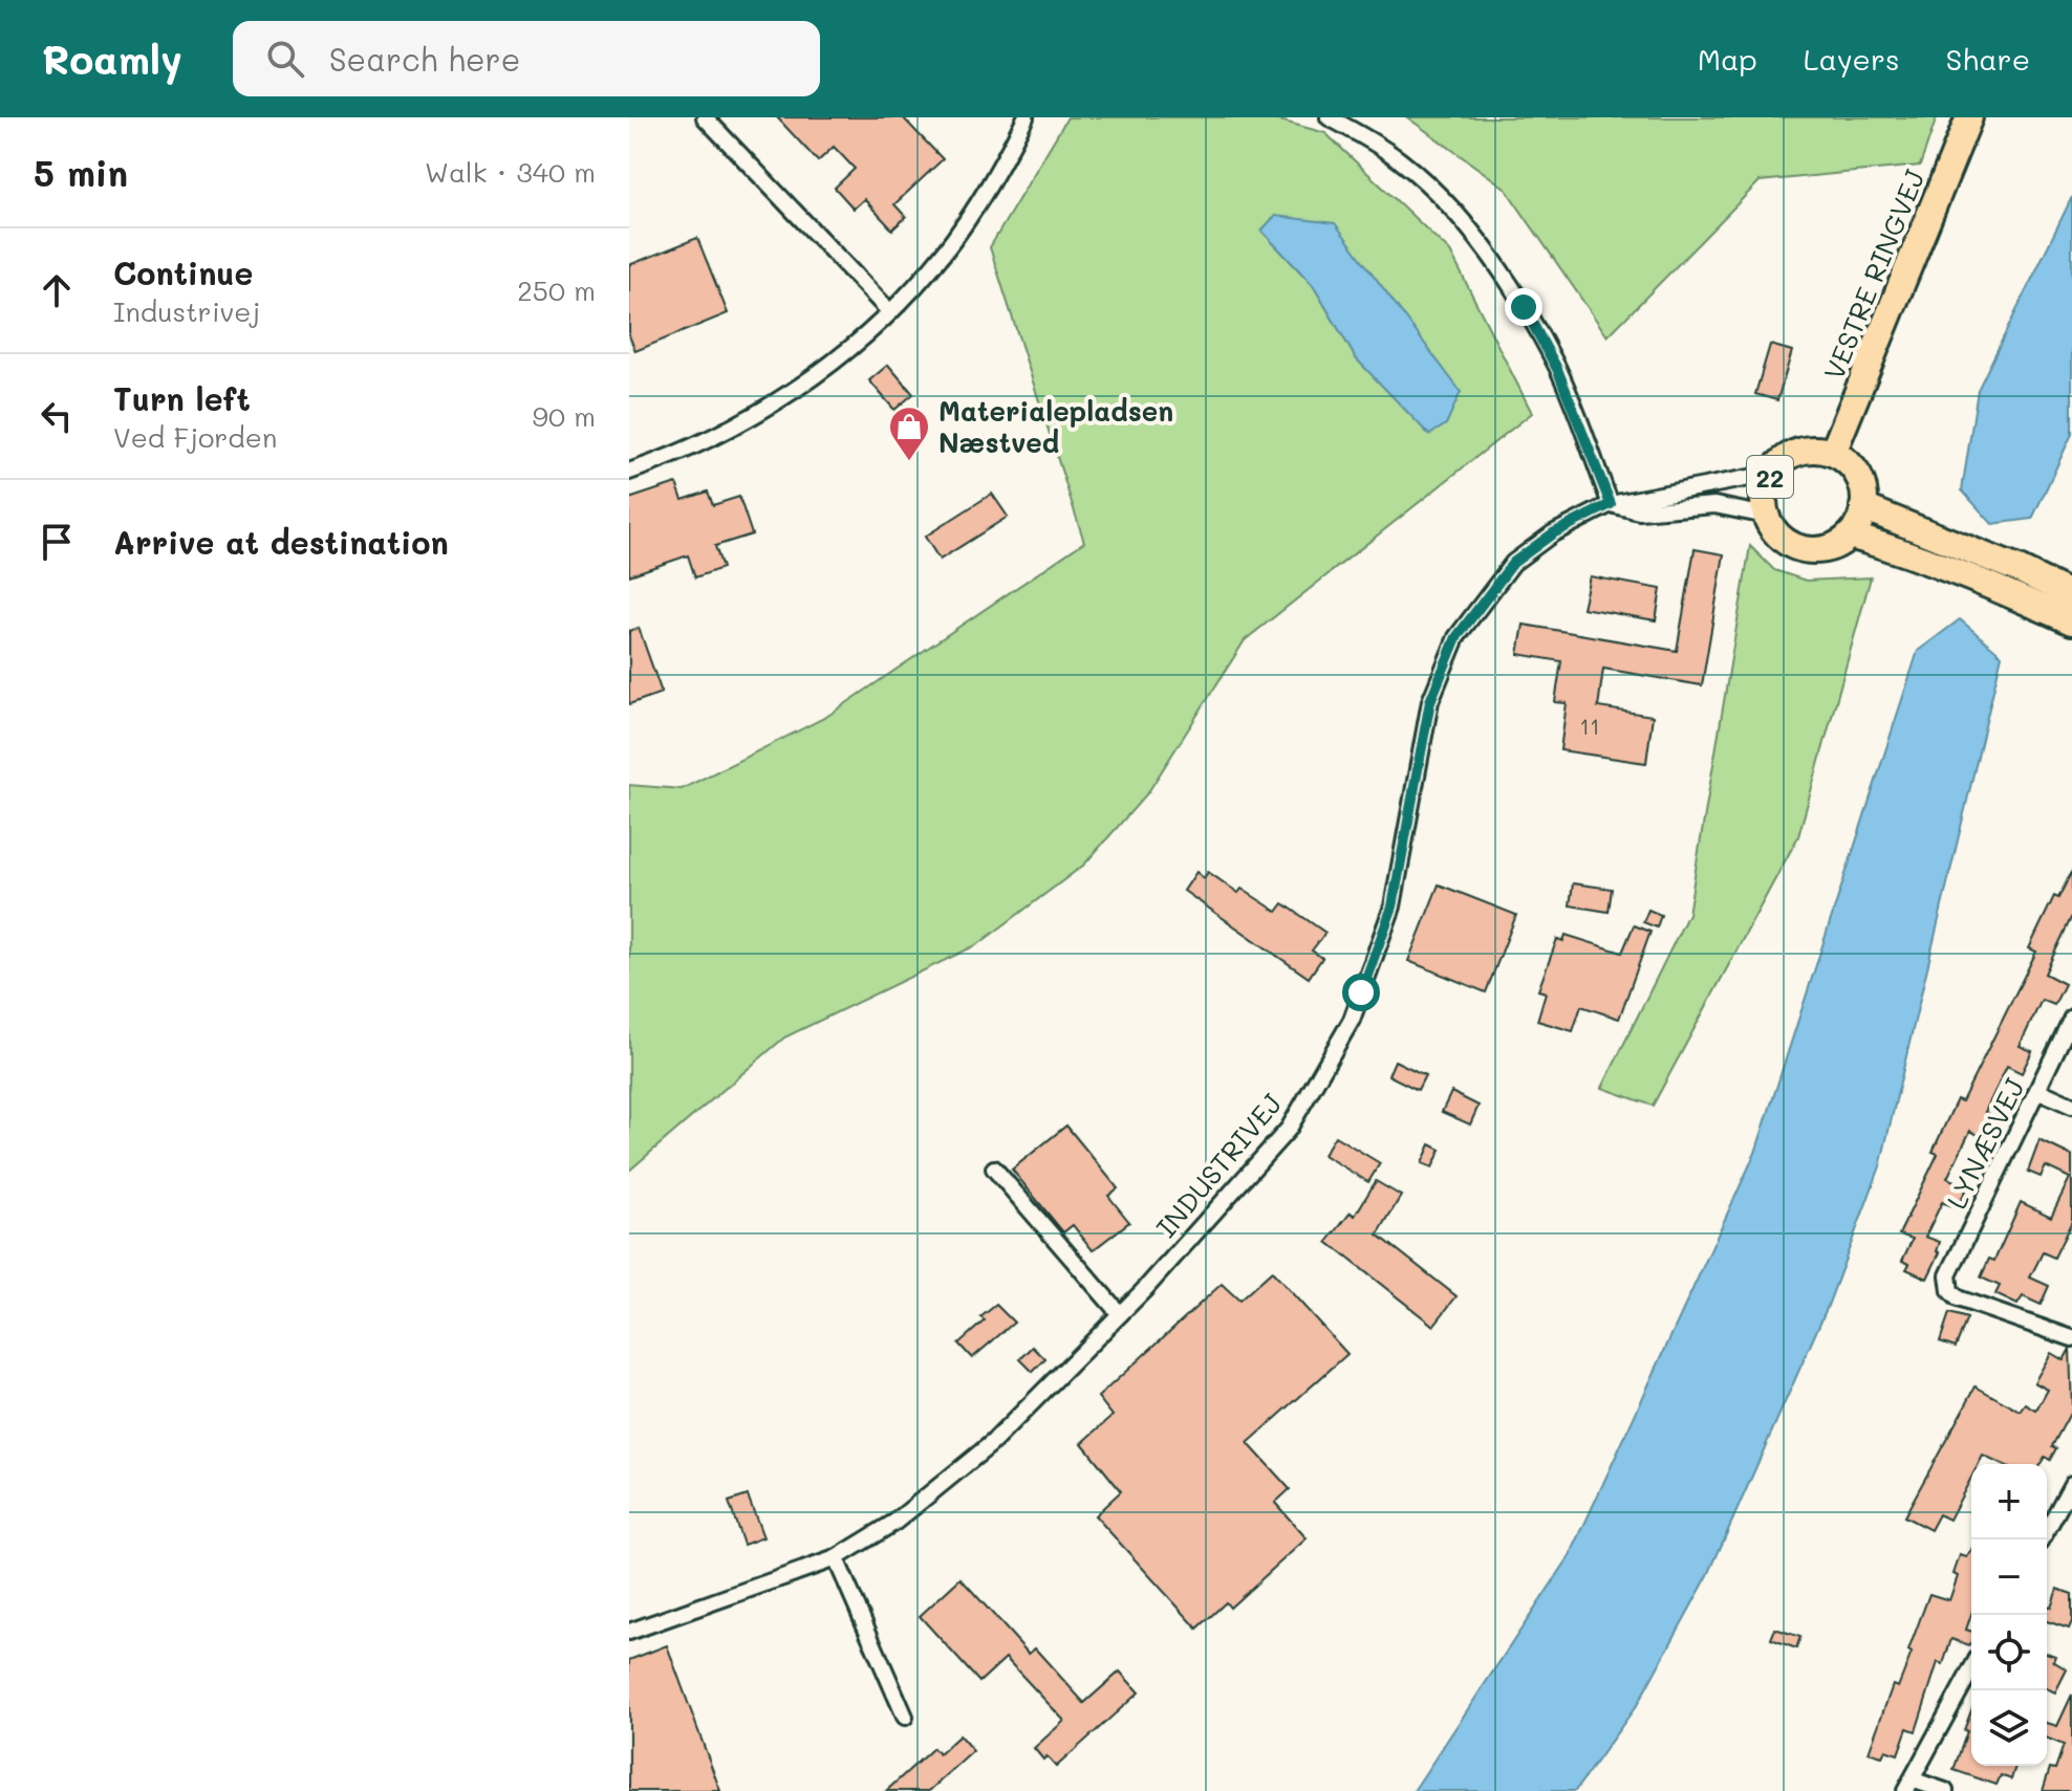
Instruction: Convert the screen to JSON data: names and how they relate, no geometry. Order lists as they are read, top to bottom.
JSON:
{
  "streets": {
    "main road": ["VESTRE RINGVEJ", "22"],
    "street": ["LYNÆSVEJ", "INDUSTRIVEJ"]
  },
  "crossings": [
    ["VESTRE RINGVEJ", "22"],
    ["VESTRE RINGVEJ", "INDUSTRIVEJ"],
    ["22", "INDUSTRIVEJ"]
  ],
  "places": {
    "shop": ["Materialepladsen Næstved"]
  },
  "house_numbers": ["11"],
  "page": {
    "header": "Roamly",
    "search": "Search here",
    "nav": ["Map", "Layers", "Share"],
    "heading": ["5 min", "Walk · 340 m"],
    "list": [
      ["Continue", "Industrivej", "250 m"],
      ["Turn left", "Ved Fjorden", "90 m"],
      "Arrive at destination"
    ],
    "map_buttons": ["+", "−"]
  }
}
